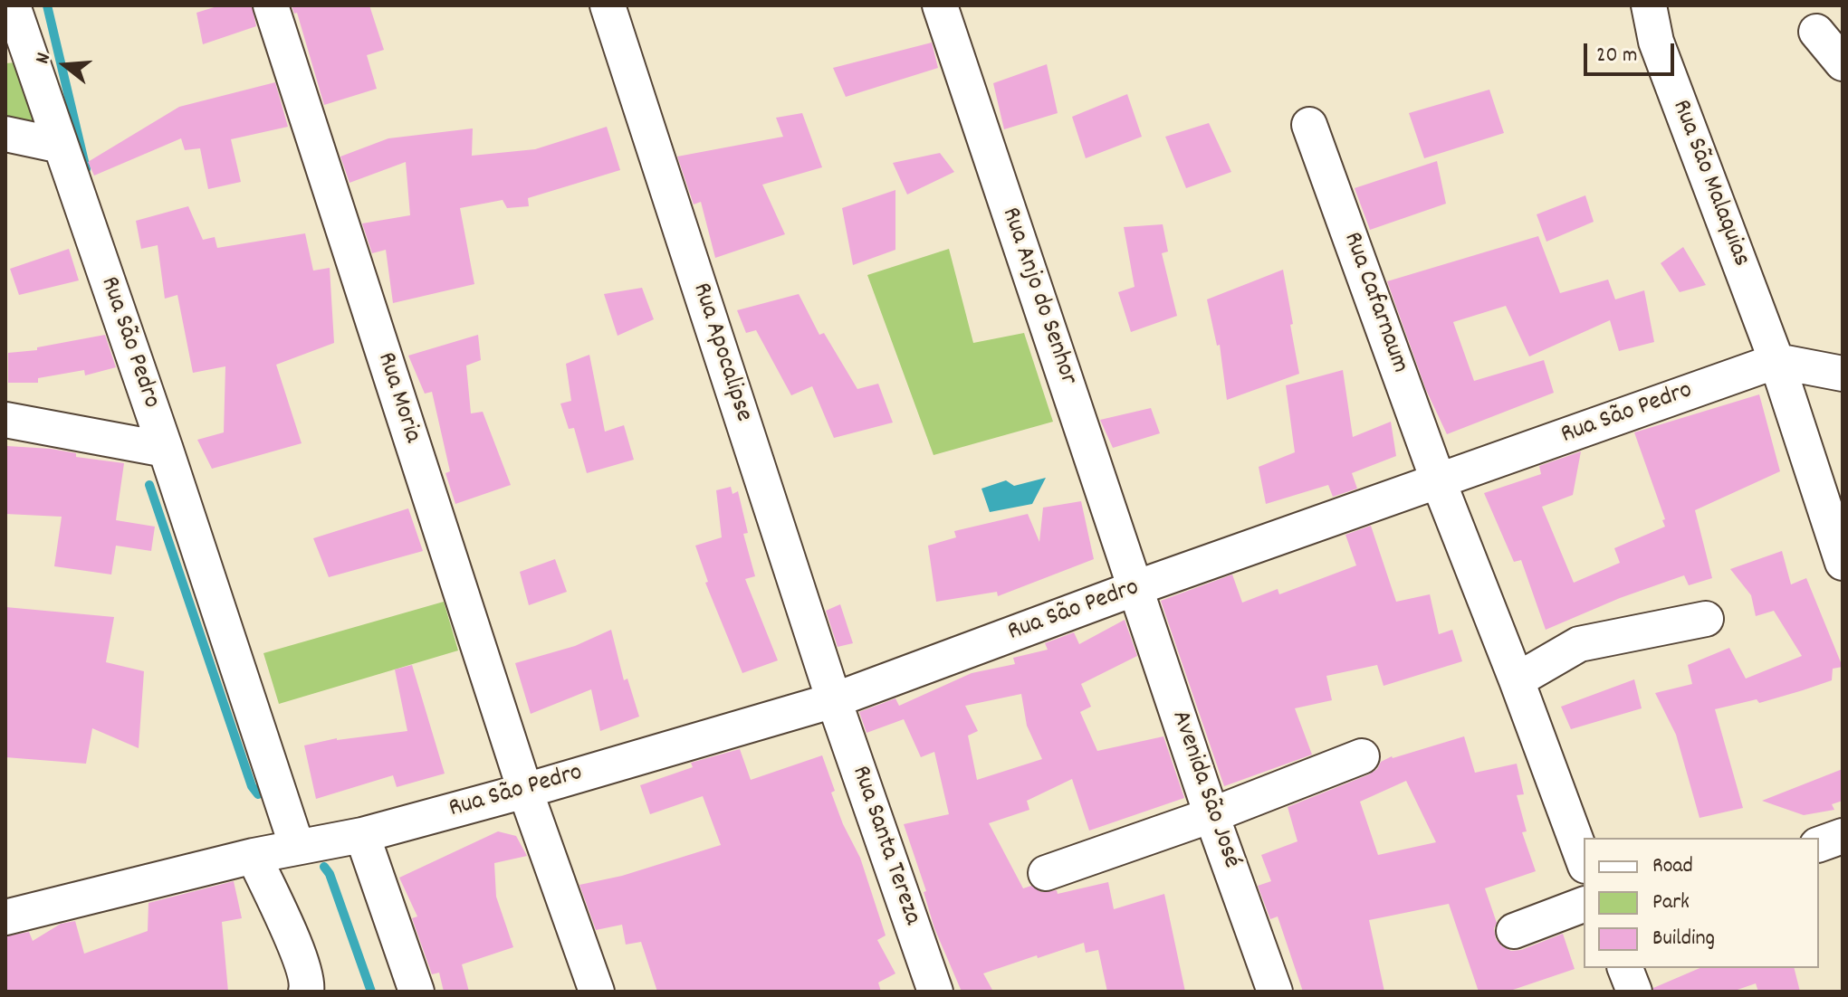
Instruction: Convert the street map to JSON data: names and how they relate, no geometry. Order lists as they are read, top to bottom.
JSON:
{
  "streets": {
    "street": [
      "Rua São Malaquias",
      "Rua Anjo do Senhor",
      "Rua Cafarnaum",
      "Rua São Pedro",
      "Rua Apocalipse",
      "Rua Moria",
      "Avenida São José",
      "Rua Santa Tereza"
    ]
  },
  "crossings": [
    ["Rua São Malaquias", "Rua São Pedro"],
    ["Rua Anjo do Senhor", "Rua São Pedro"],
    ["Rua Anjo do Senhor", "Avenida São José"],
    ["Rua Cafarnaum", "Rua São Pedro"],
    ["Rua São Pedro", "Rua Apocalipse"],
    ["Rua São Pedro", "Rua Moria"],
    ["Rua São Pedro", "Avenida São José"],
    ["Rua São Pedro", "Rua Santa Tereza"],
    ["Rua Apocalipse", "Rua Santa Tereza"]
  ],
  "legend": ["Road", "Park", "Building"],
  "scale_bar": "20 m",
  "north": "left"
}
